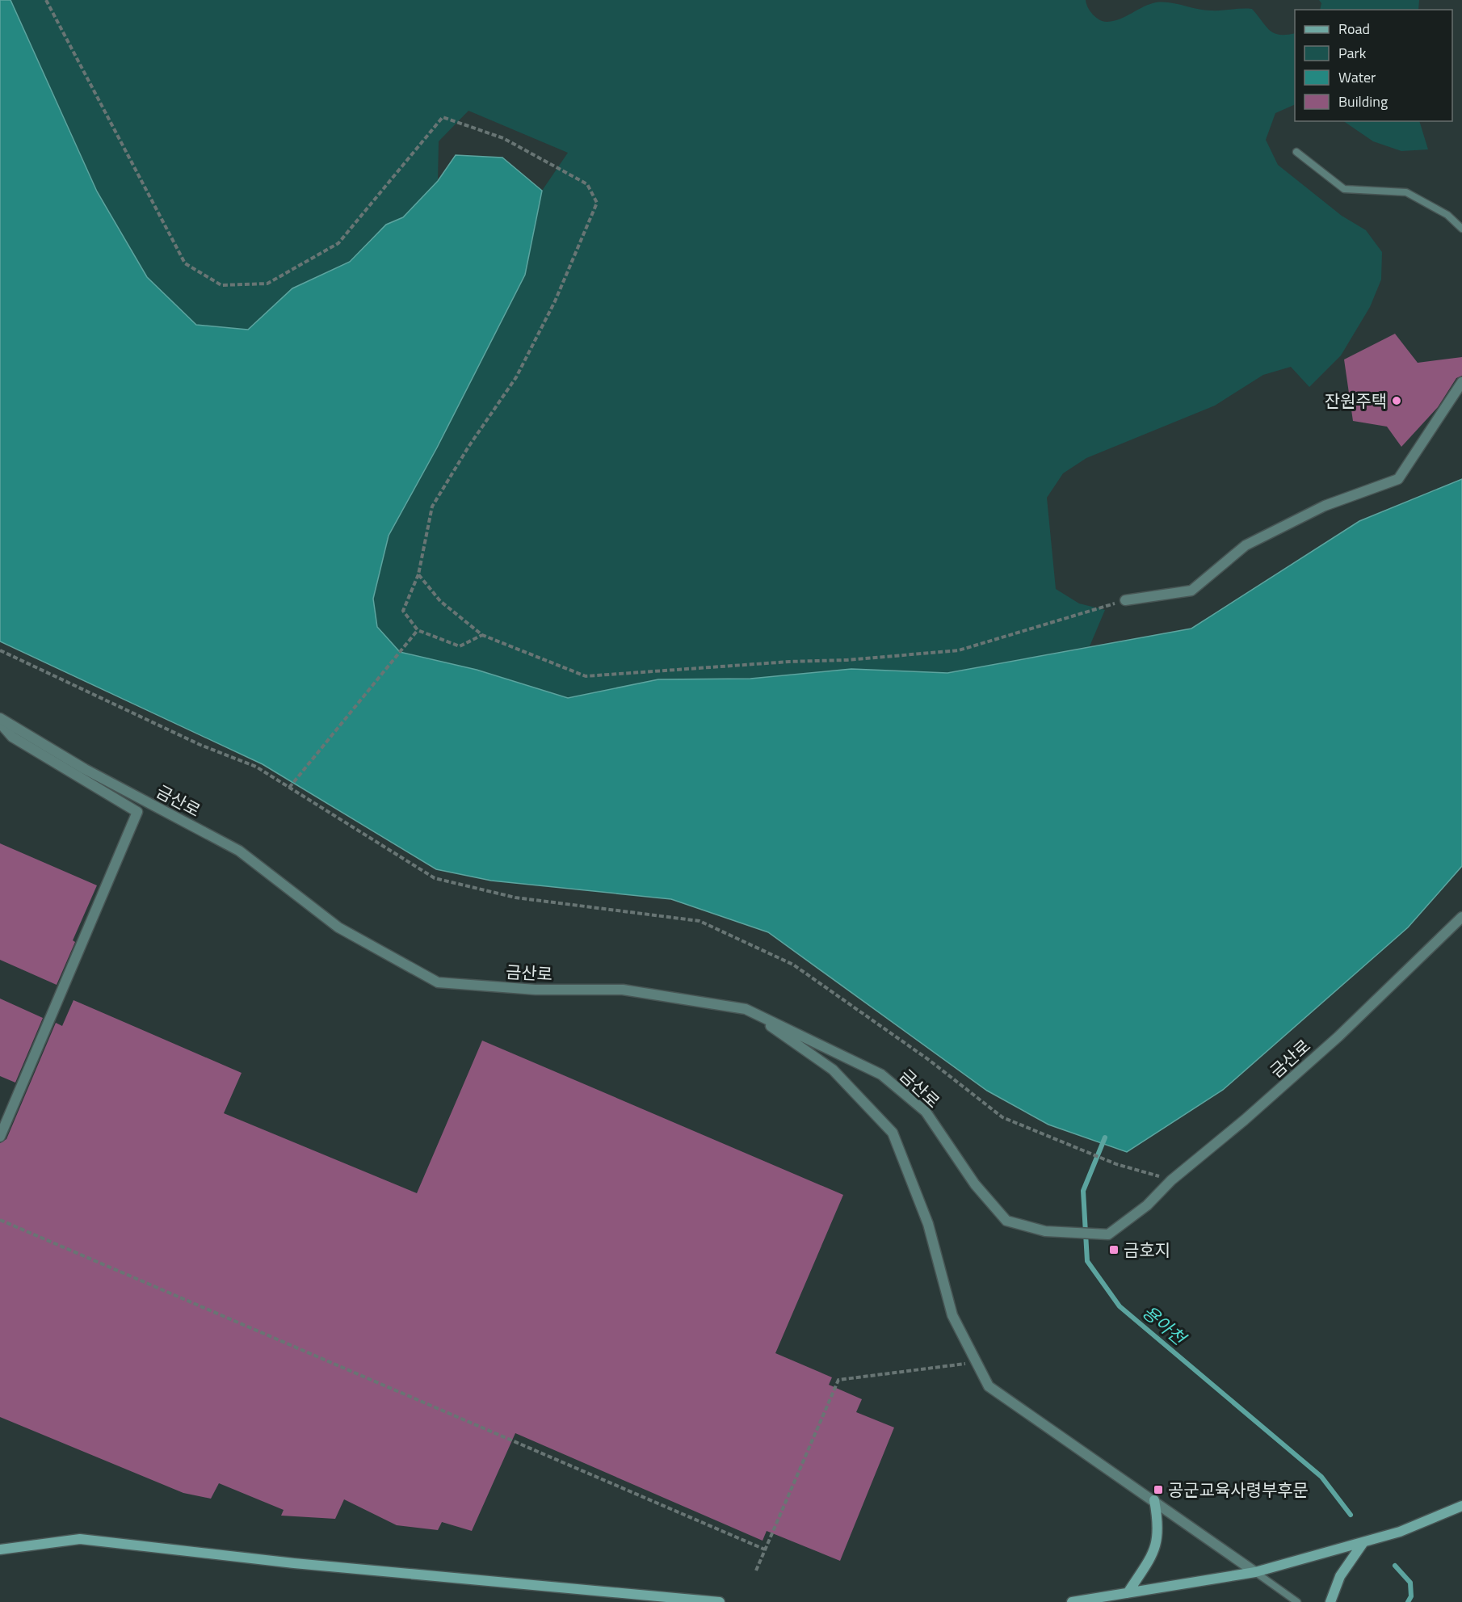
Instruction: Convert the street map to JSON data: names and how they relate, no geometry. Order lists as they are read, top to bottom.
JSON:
{
  "streets": {
    "street": ["금산로"]
  },
  "water": ["용아천"],
  "places": {
    "other": ["잔원주택"],
    "transit": ["금호지", "공군교육사령부후문"]
  },
  "legend": [
    "Road",
    "Park",
    "Water",
    "Building"
  ]
}
